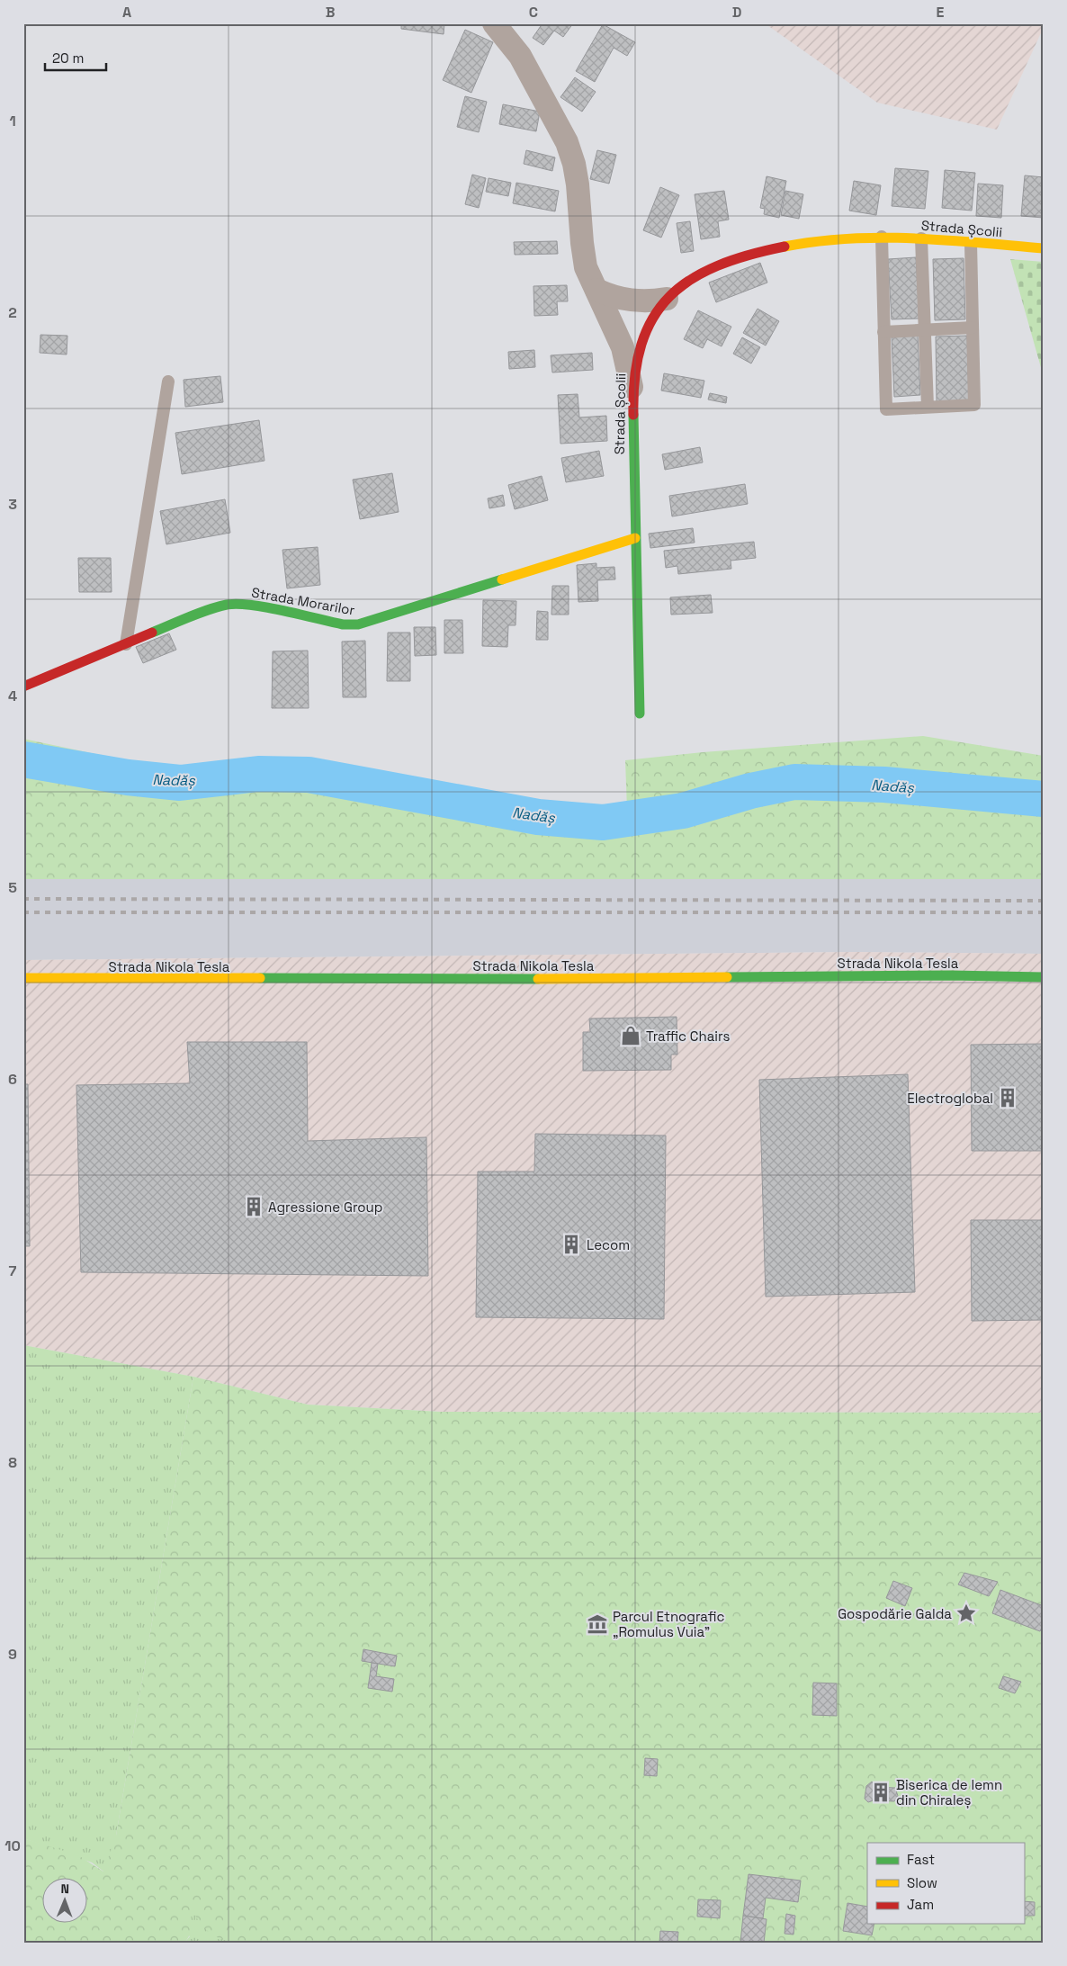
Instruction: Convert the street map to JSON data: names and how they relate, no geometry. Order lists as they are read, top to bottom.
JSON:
{
  "streets": {
    "street": ["Strada Școlii", "Strada Morarilor", "Strada Nikola Tesla"]
  },
  "crossings": [
    ["Strada Școlii", "Strada Morarilor"]
  ],
  "water": ["Nadăș"],
  "places": {
    "shop": ["Traffic Chairs"],
    "building": [
      "Electroglobal",
      "Agressione Group",
      "Lecom",
      "Biserica de lemn din Chiraleș"
    ],
    "place": ["Gospodărie Galda"],
    "museum": ["Parcul Etnografic „Romulus Vuia”"]
  },
  "legend": ["Fast", "Slow", "Jam"],
  "scale_bar": "20 m",
  "north": "top",
  "grid": {
    "columns": [
      "A",
      "B",
      "C",
      "D",
      "E"
    ],
    "rows": [
      "1",
      "2",
      "3",
      "4",
      "5",
      "6",
      "7",
      "8",
      "9",
      "10"
    ]
  }
}
